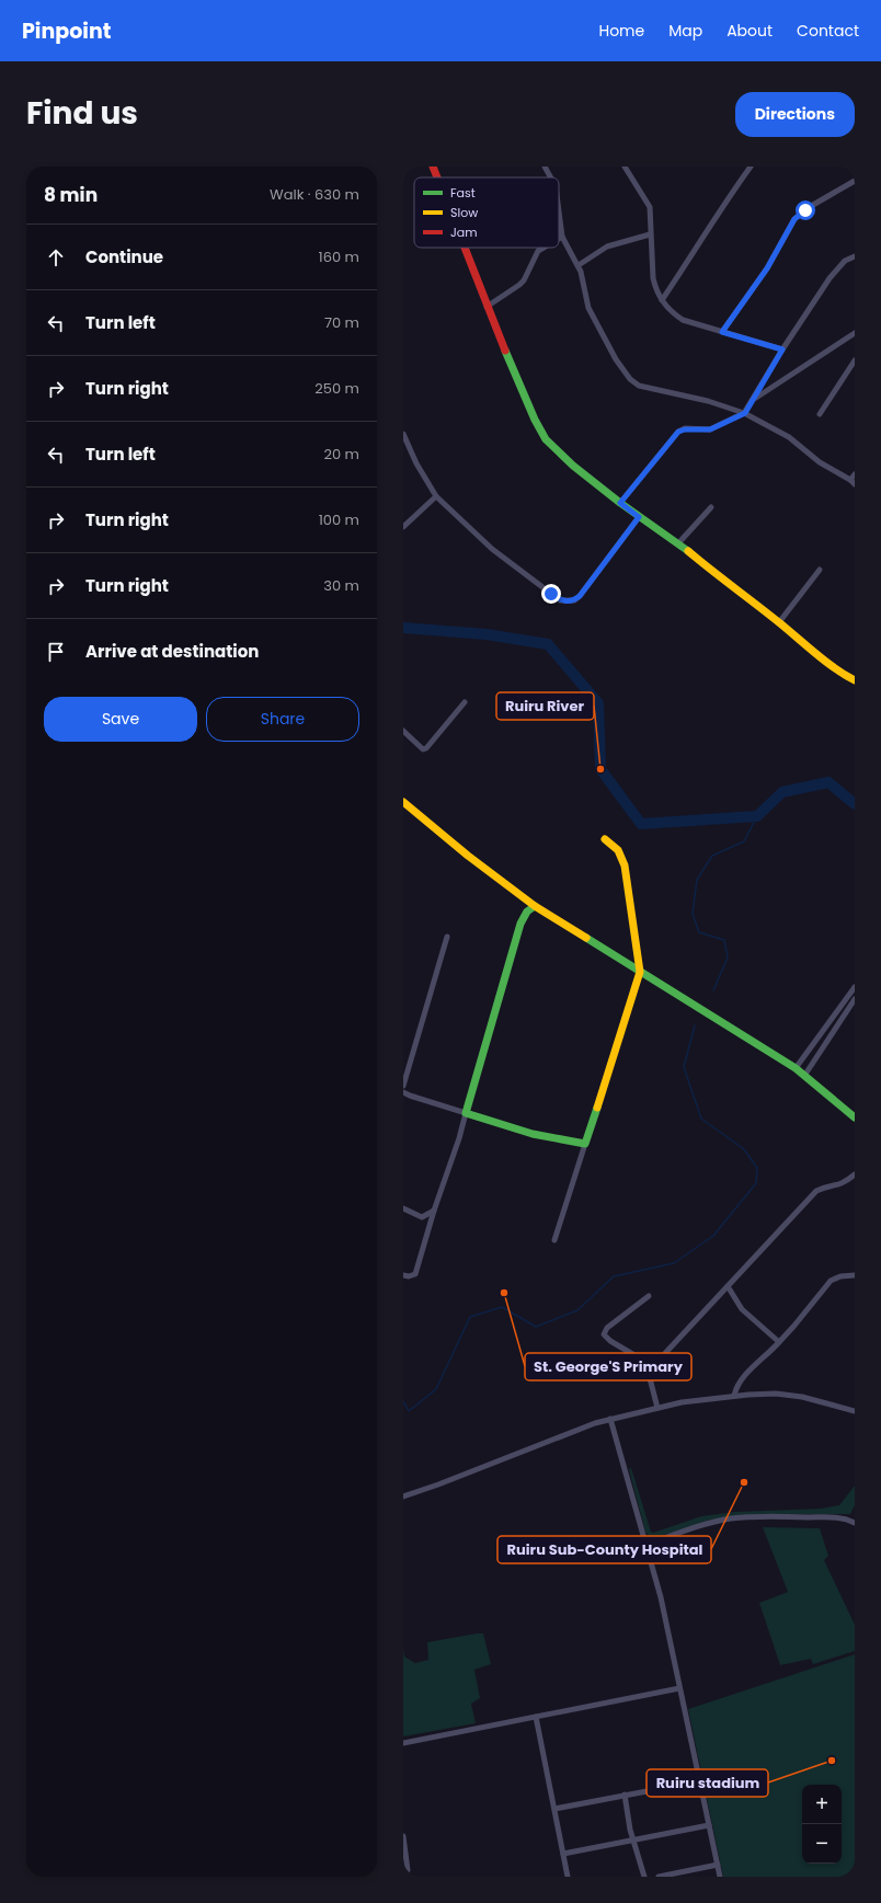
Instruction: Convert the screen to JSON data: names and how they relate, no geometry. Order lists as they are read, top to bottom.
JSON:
{
  "places": [
    "Ruiru River",
    "St. George'S Primary",
    "Ruiru Sub-County Hospital",
    "Ruiru stadium"
  ],
  "legend": ["Fast", "Slow", "Jam"],
  "page": {
    "header": "Pinpoint",
    "nav": [
      "Home",
      "Map",
      "About",
      "Contact"
    ],
    "title": "Find us",
    "buttons": [
      "Directions",
      ["Save", "Share"]
    ],
    "heading": ["8 min", "Walk · 630 m"],
    "list": [
      ["Continue", "160 m"],
      ["Turn left", "70 m"],
      ["Turn right", "250 m"],
      ["Turn left", "20 m"],
      ["Turn right", "100 m"],
      ["Turn right", "30 m"],
      "Arrive at destination"
    ],
    "map_buttons": ["+", "−"]
  }
}
